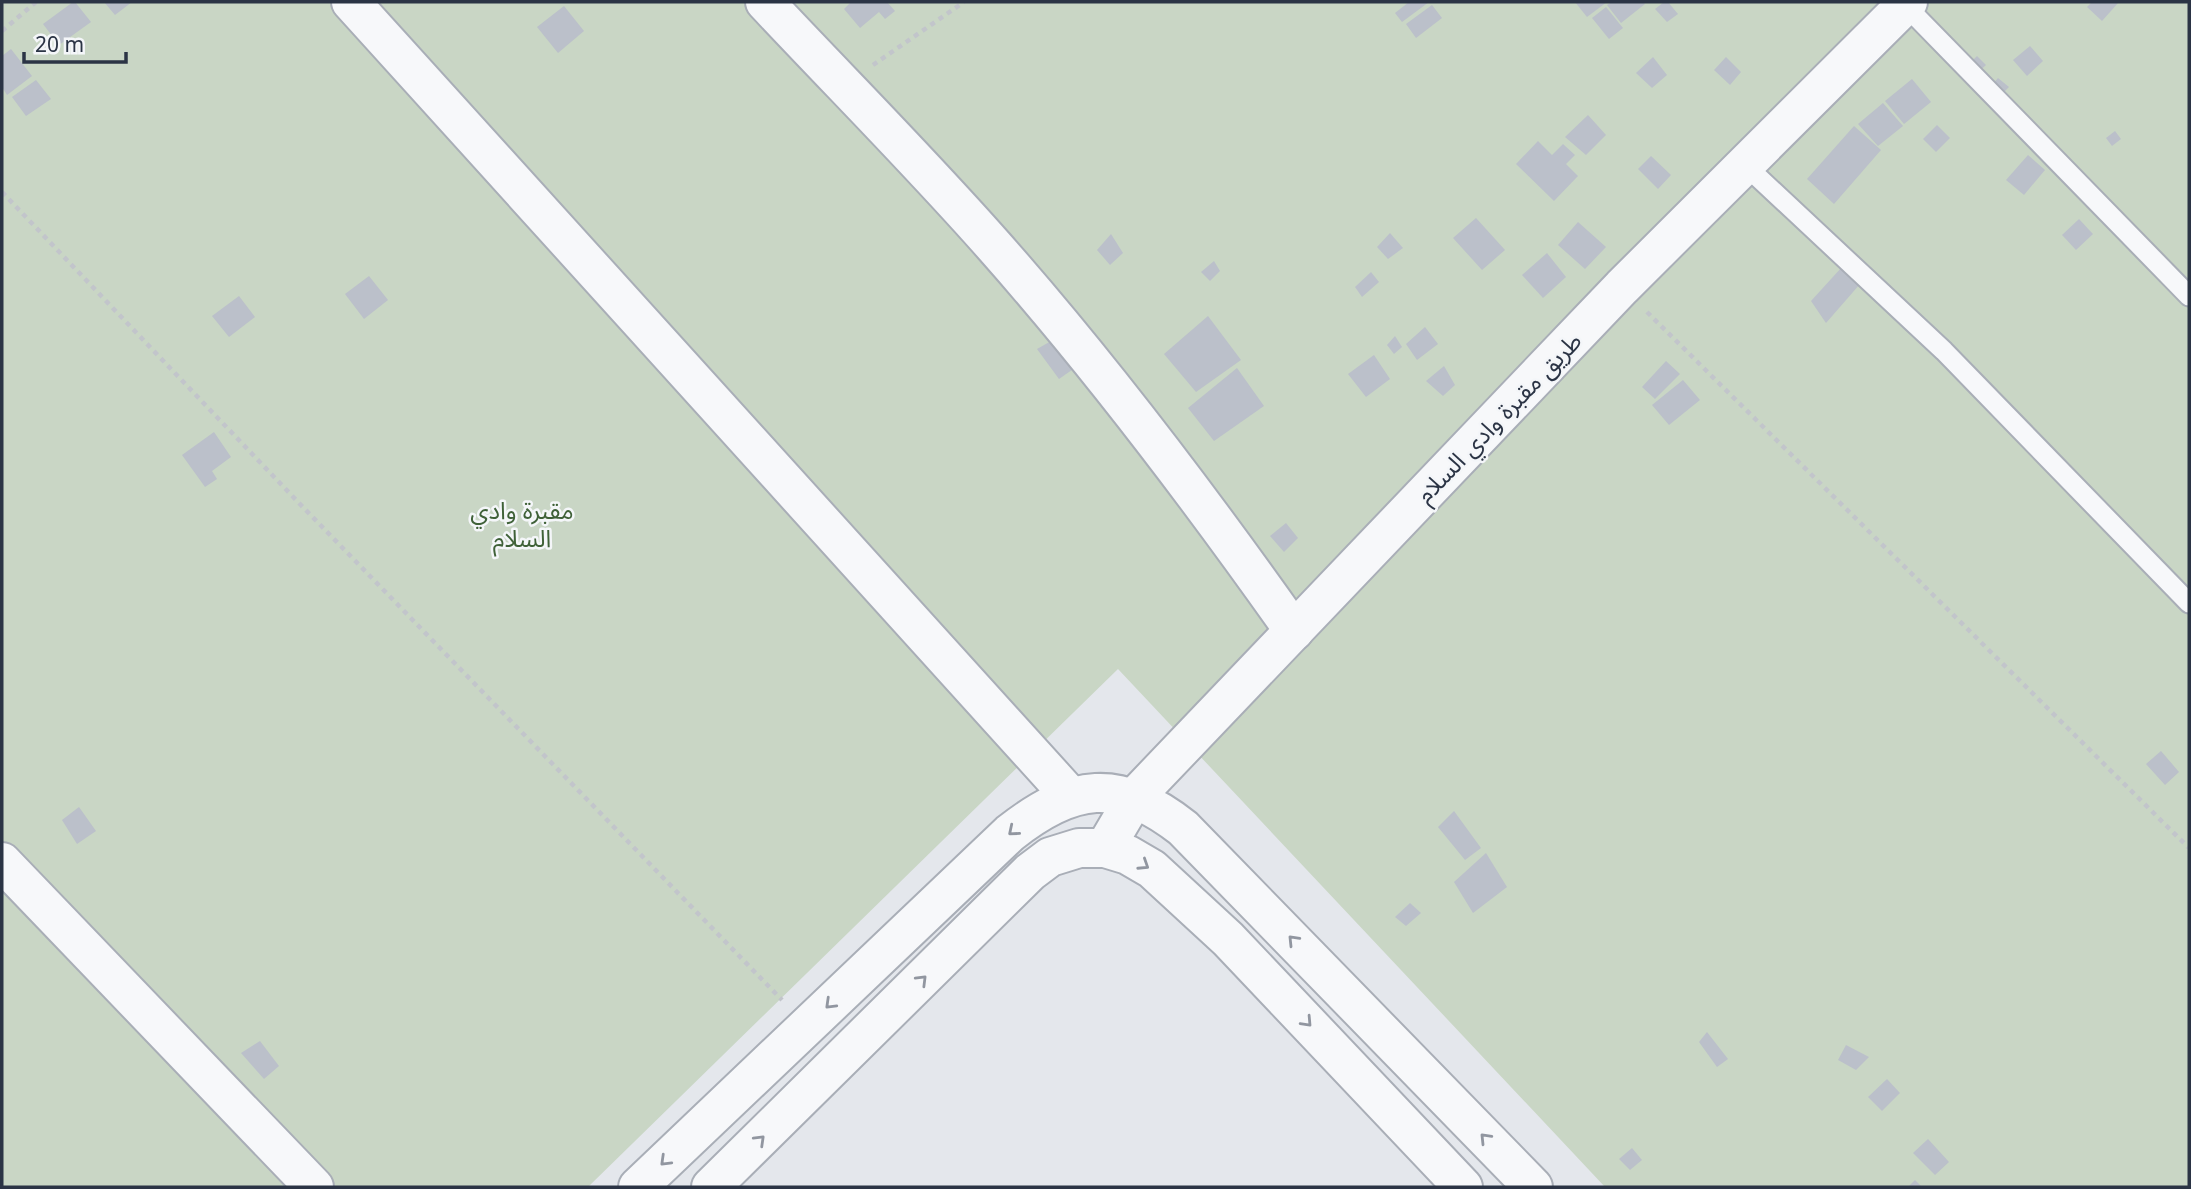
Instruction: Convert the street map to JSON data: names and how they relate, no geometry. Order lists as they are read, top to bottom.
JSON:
{
  "streets": {
    "street": ["طريق مقبرة وادي السلام"]
  },
  "parks": ["مقبرة وادي السلام"],
  "scale_bar": "20 m"
}
